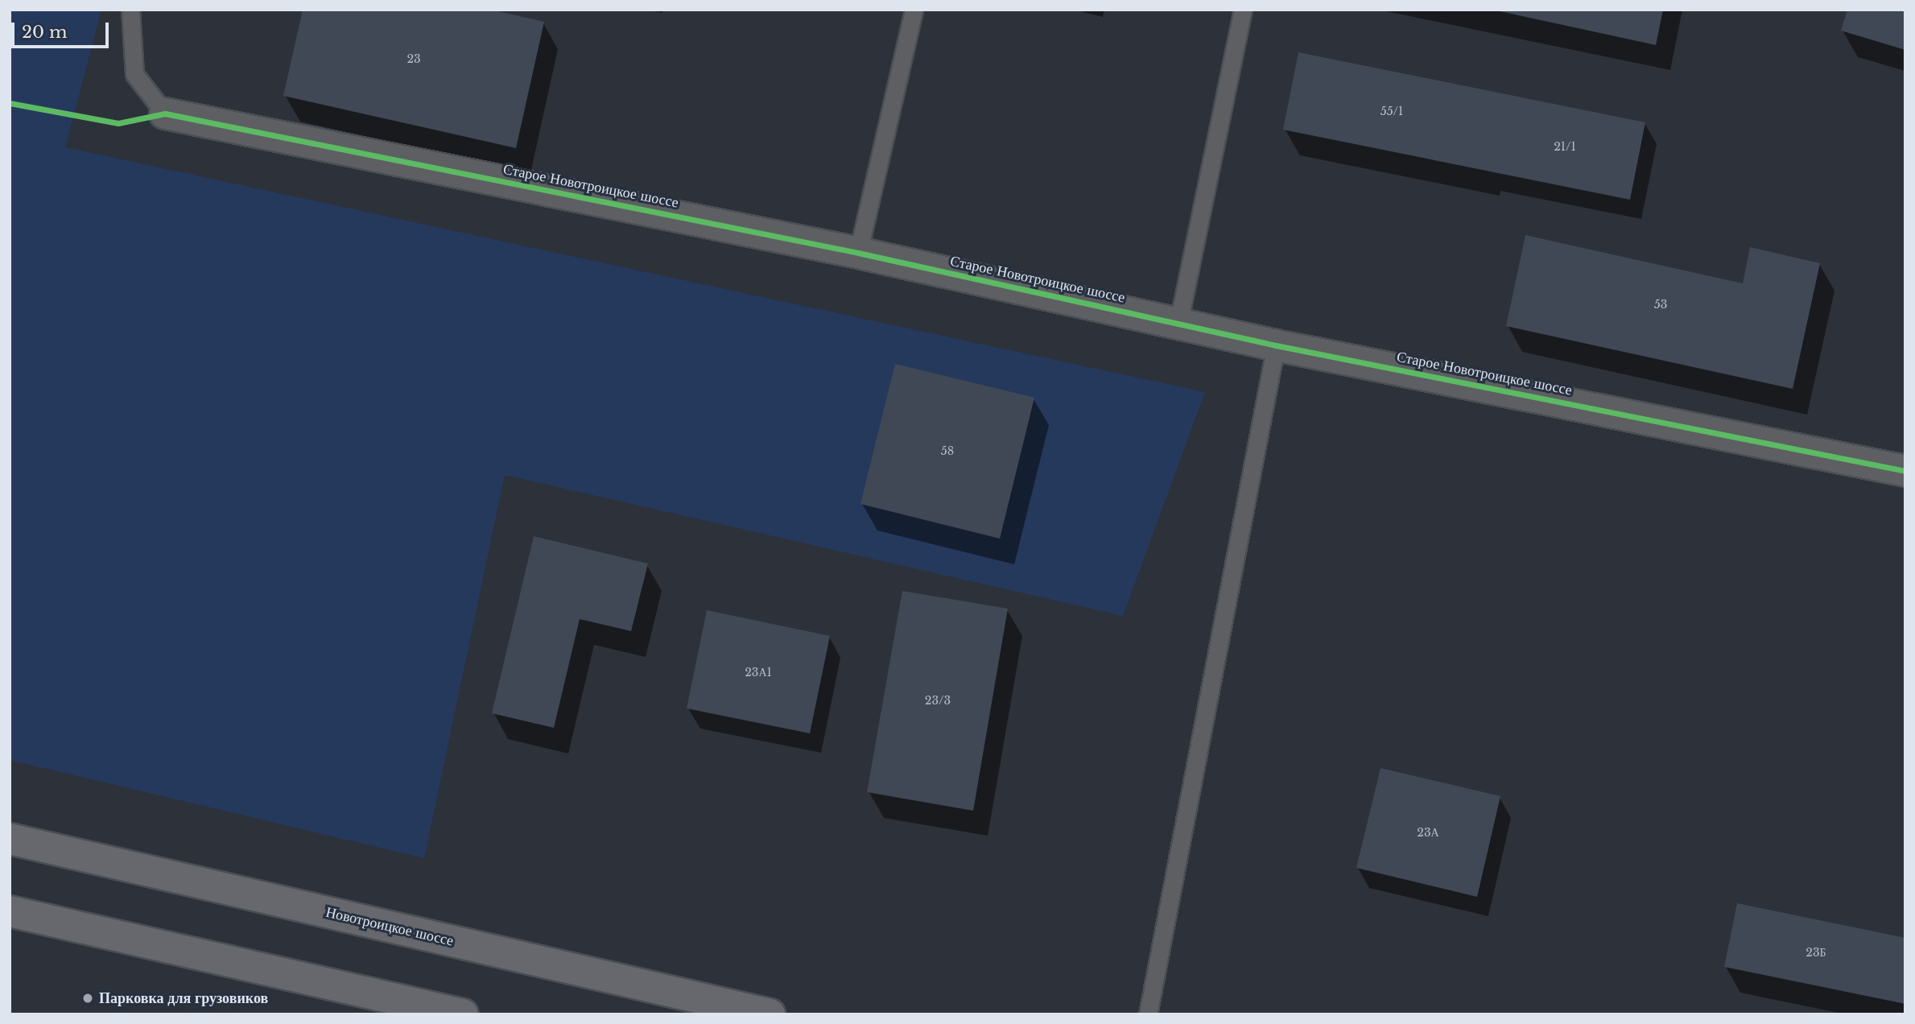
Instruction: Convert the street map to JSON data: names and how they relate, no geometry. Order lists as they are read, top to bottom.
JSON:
{
  "streets": {
    "main road": ["Новотроицкое шоссе"],
    "street": ["Старое Новотроицкое шоссе"]
  },
  "places": ["Парковка для грузовиков"],
  "house_numbers": [
    "23",
    "55/1",
    "21/1",
    "53",
    "58",
    "23А1",
    "23/3",
    "23А",
    "23Б"
  ],
  "scale_bar": "20 m"
}
